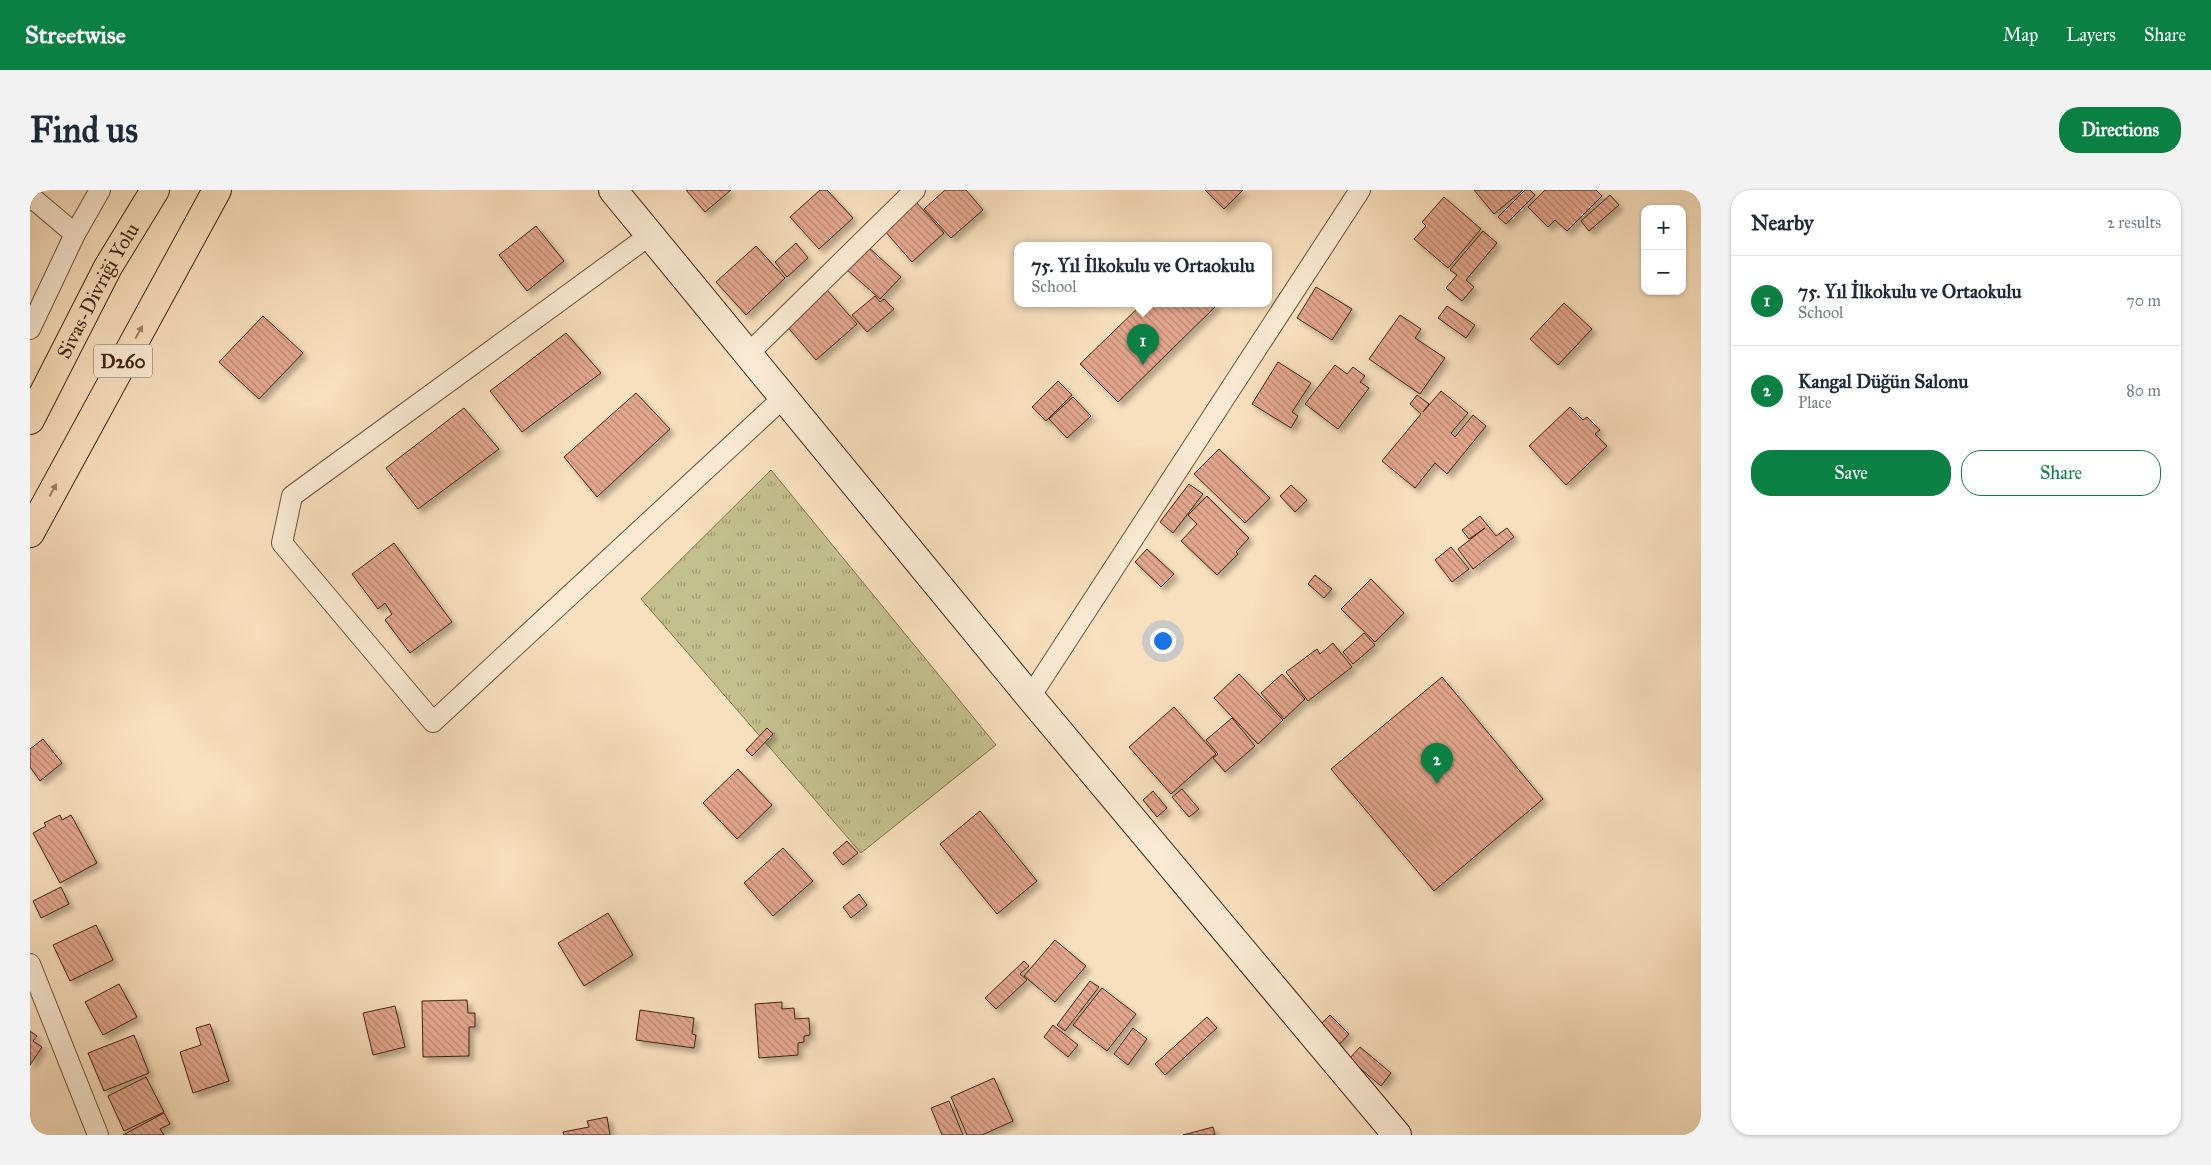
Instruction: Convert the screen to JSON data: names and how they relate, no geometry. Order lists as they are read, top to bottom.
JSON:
{
  "streets": {
    "main road": ["Sivas-Divriği Yolu", "D260"]
  },
  "page": {
    "header": "Streetwise",
    "nav": ["Map", "Layers", "Share"],
    "buttons": [
      "Directions",
      ["Save", "Share"]
    ],
    "title": "Find us",
    "heading": ["Nearby", "2 results"],
    "map_buttons": ["+", "−"],
    "popup": ["75. Yıl İlkokulu ve Ortaokulu", "School"],
    "list": [
      {
        "mark": "1",
        "name": "75. Yıl İlkokulu ve Ortaokulu",
        "note": "School",
        "value": "70 m"
      },
      {
        "mark": "2",
        "name": "Kangal Düğün Salonu",
        "note": "Place",
        "value": "80 m"
      }
    ],
    "pins": ["1", "2"]
  }
}
